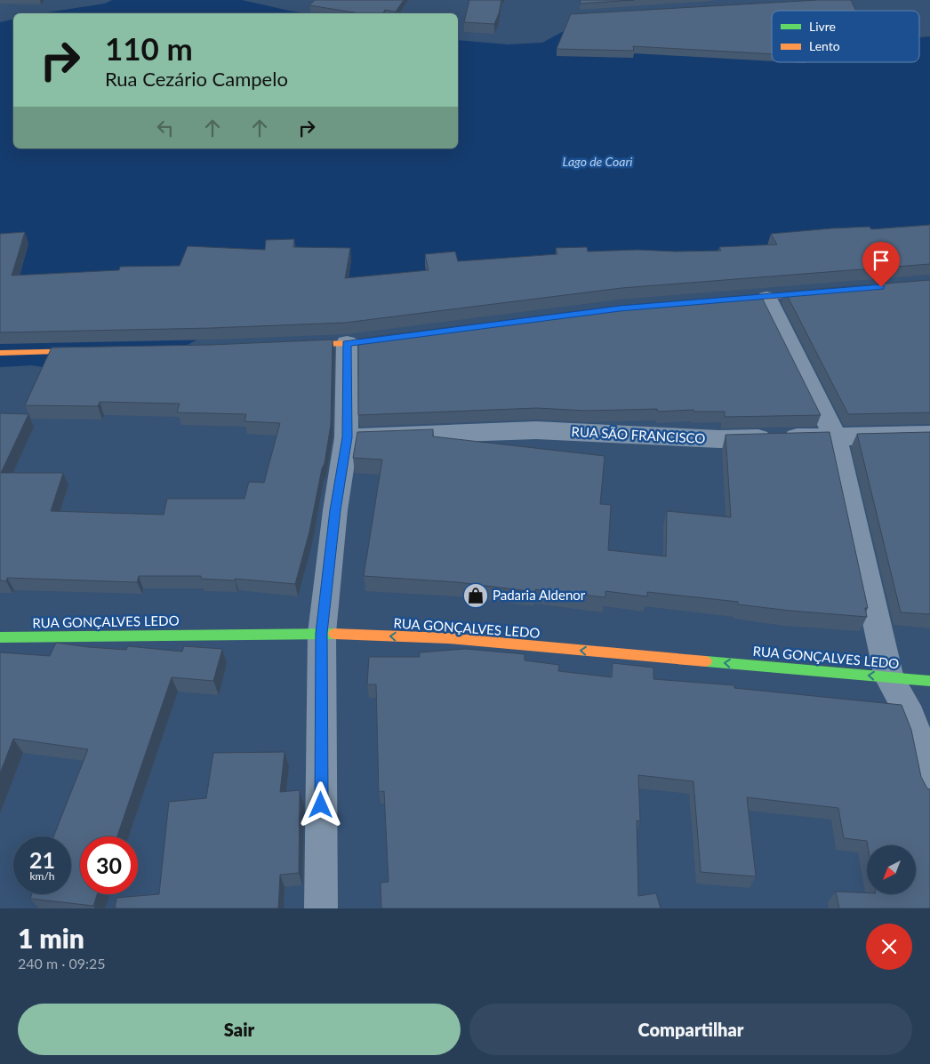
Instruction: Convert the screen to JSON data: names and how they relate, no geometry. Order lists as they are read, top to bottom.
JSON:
{
  "streets": {
    "main road": ["RUA GONÇALVES LEDO"],
    "street": ["RUA SÃO FRANCISCO"]
  },
  "one_way": ["RUA GONÇALVES LEDO"],
  "water": ["Lago de Coari"],
  "places": {
    "shop": ["Padaria Aldenor"]
  },
  "legend": ["Livre", "Lento"],
  "north": "bottom left",
  "page": {
    "turn": ["110 m", "Rua Cezário Campelo"],
    "speed": "21 km/h",
    "limit": "30",
    "heading": ["1 min", "240 m · 09:25"],
    "buttons": ["Sair", "Compartilhar"]
  }
}
